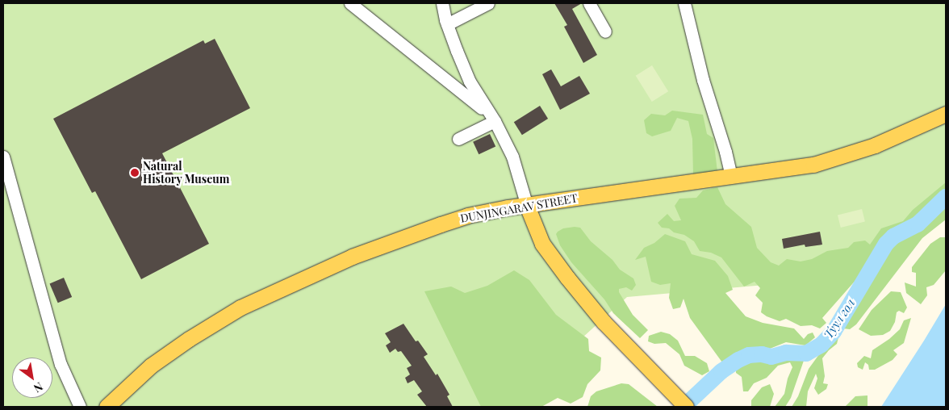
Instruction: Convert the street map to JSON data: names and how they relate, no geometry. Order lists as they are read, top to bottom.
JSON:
{
  "streets": {
    "main road": ["DUNJINGARAV STREET"]
  },
  "water": ["Туул гол"],
  "places": ["Natural History Museum"],
  "north": "bottom right"
}
